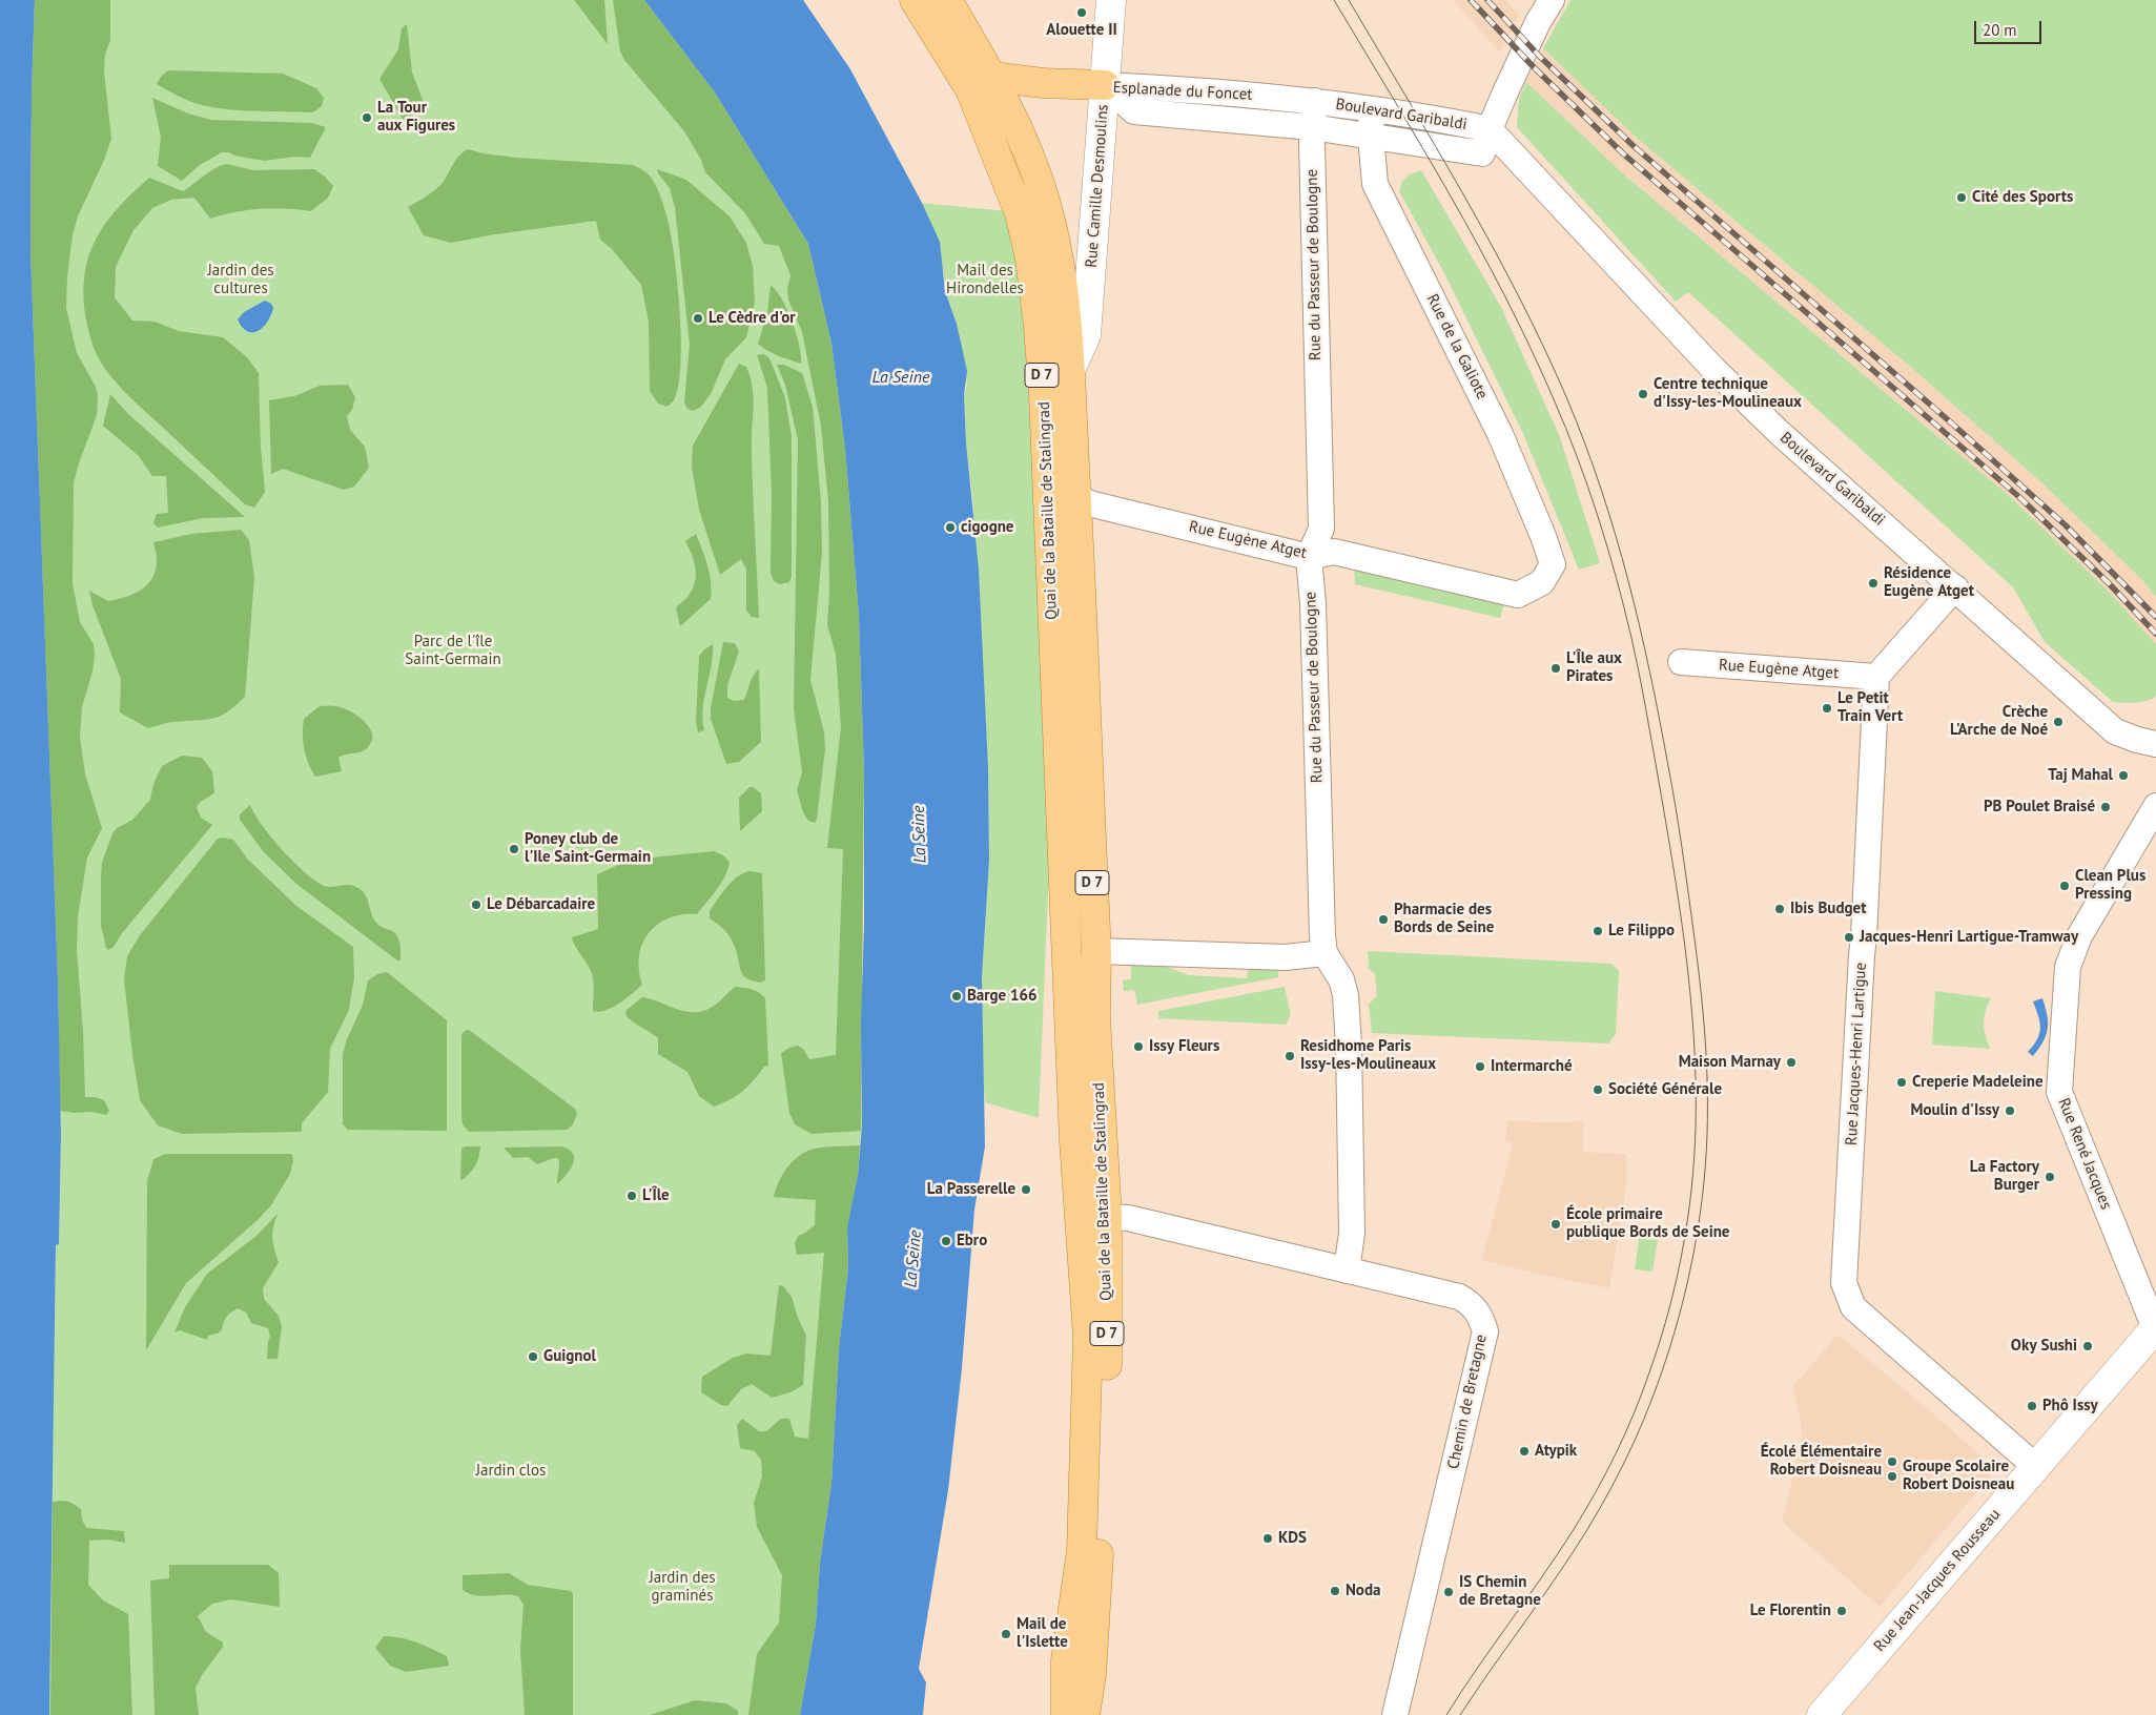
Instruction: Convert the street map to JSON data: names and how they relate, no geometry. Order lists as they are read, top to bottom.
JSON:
{
  "streets": {
    "main road": ["D 7", "Quai de la Bataille de Stalingrad"],
    "street": [
      "Esplanade du Foncet",
      "Boulevard Garibaldi",
      "Rue Camille Desmoulins",
      "Rue du Passeur de Boulogne",
      "Rue de la Galiote",
      "Rue Eugène Atget",
      "Rue Jacques-Henri Lartigue",
      "Rue René Jacques",
      "Chemin de Bretagne",
      "Rue Jean-Jacques Rousseau"
    ]
  },
  "crossings": [
    ["Esplanade du Foncet", "Boulevard Garibaldi"],
    ["Esplanade du Foncet", "Rue Camille Desmoulins"],
    ["Esplanade du Foncet", "Rue du Passeur de Boulogne"],
    ["Boulevard Garibaldi", "Rue du Passeur de Boulogne"],
    ["Boulevard Garibaldi", "Rue de la Galiote"],
    ["Rue Camille Desmoulins", "Quai de la Bataille de Stalingrad"],
    ["Rue du Passeur de Boulogne", "Rue Eugène Atget"],
    ["Rue du Passeur de Boulogne", "Chemin de Bretagne"],
    ["Rue de la Galiote", "Rue Eugène Atget"],
    ["D 7", "Quai de la Bataille de Stalingrad"],
    ["Quai de la Bataille de Stalingrad", "Rue Eugène Atget"],
    ["Quai de la Bataille de Stalingrad", "Chemin de Bretagne"],
    ["Rue Eugène Atget", "Rue Jacques-Henri Lartigue"],
    ["Rue Jacques-Henri Lartigue", "Rue Jean-Jacques Rousseau"],
    ["Rue René Jacques", "Rue Jean-Jacques Rousseau"]
  ],
  "water": ["La Seine"],
  "parks": [
    "Jardin des cultures",
    "Mail des Hirondelles",
    "Parc de l'île Saint-Germain",
    "Jardin clos",
    "Jardin des graminés"
  ],
  "places": [
    "Alouette II",
    "La Tour aux Figures",
    "Cité des Sports",
    "Le Cèdre d'or",
    "Centre technique d'Issy-les-Moulineaux",
    "cigogne",
    "Résidence Eugène Atget",
    "L'Île aux Pirates",
    "Le Petit Train Vert",
    "Crèche L'Arche de Noé",
    "Taj Mahal",
    "PB Poulet Braisé",
    "Poney club de l'Ile Saint-Germain",
    "Clean Plus Pressing",
    "Le Débarcadaire",
    "Ibis Budget",
    "Pharmacie des Bords de Seine",
    "Le Filippo",
    "Jacques-Henri Lartigue-Tramway",
    "Barge 166",
    "Issy Fleurs",
    "Residhome Paris Issy-les-Moulineaux",
    "Maison Marnay",
    "Intermarché",
    "Creperie Madeleine",
    "Société Générale",
    "Moulin d'Issy",
    "La Factory Burger",
    "La Passerelle",
    "L'Île",
    "École primaire publique Bords de Seine",
    "Ebro",
    "Oky Sushi",
    "Guignol",
    "Phô Issy",
    "Atypik",
    "Écolé Élémentaire Robert Doisneau",
    "Groupe Scolaire Robert Doisneau",
    "KDS",
    "Noda",
    "IS Chemin de Bretagne",
    "Le Florentin",
    "Mail de l'Islette"
  ],
  "scale_bar": "20 m"
}
